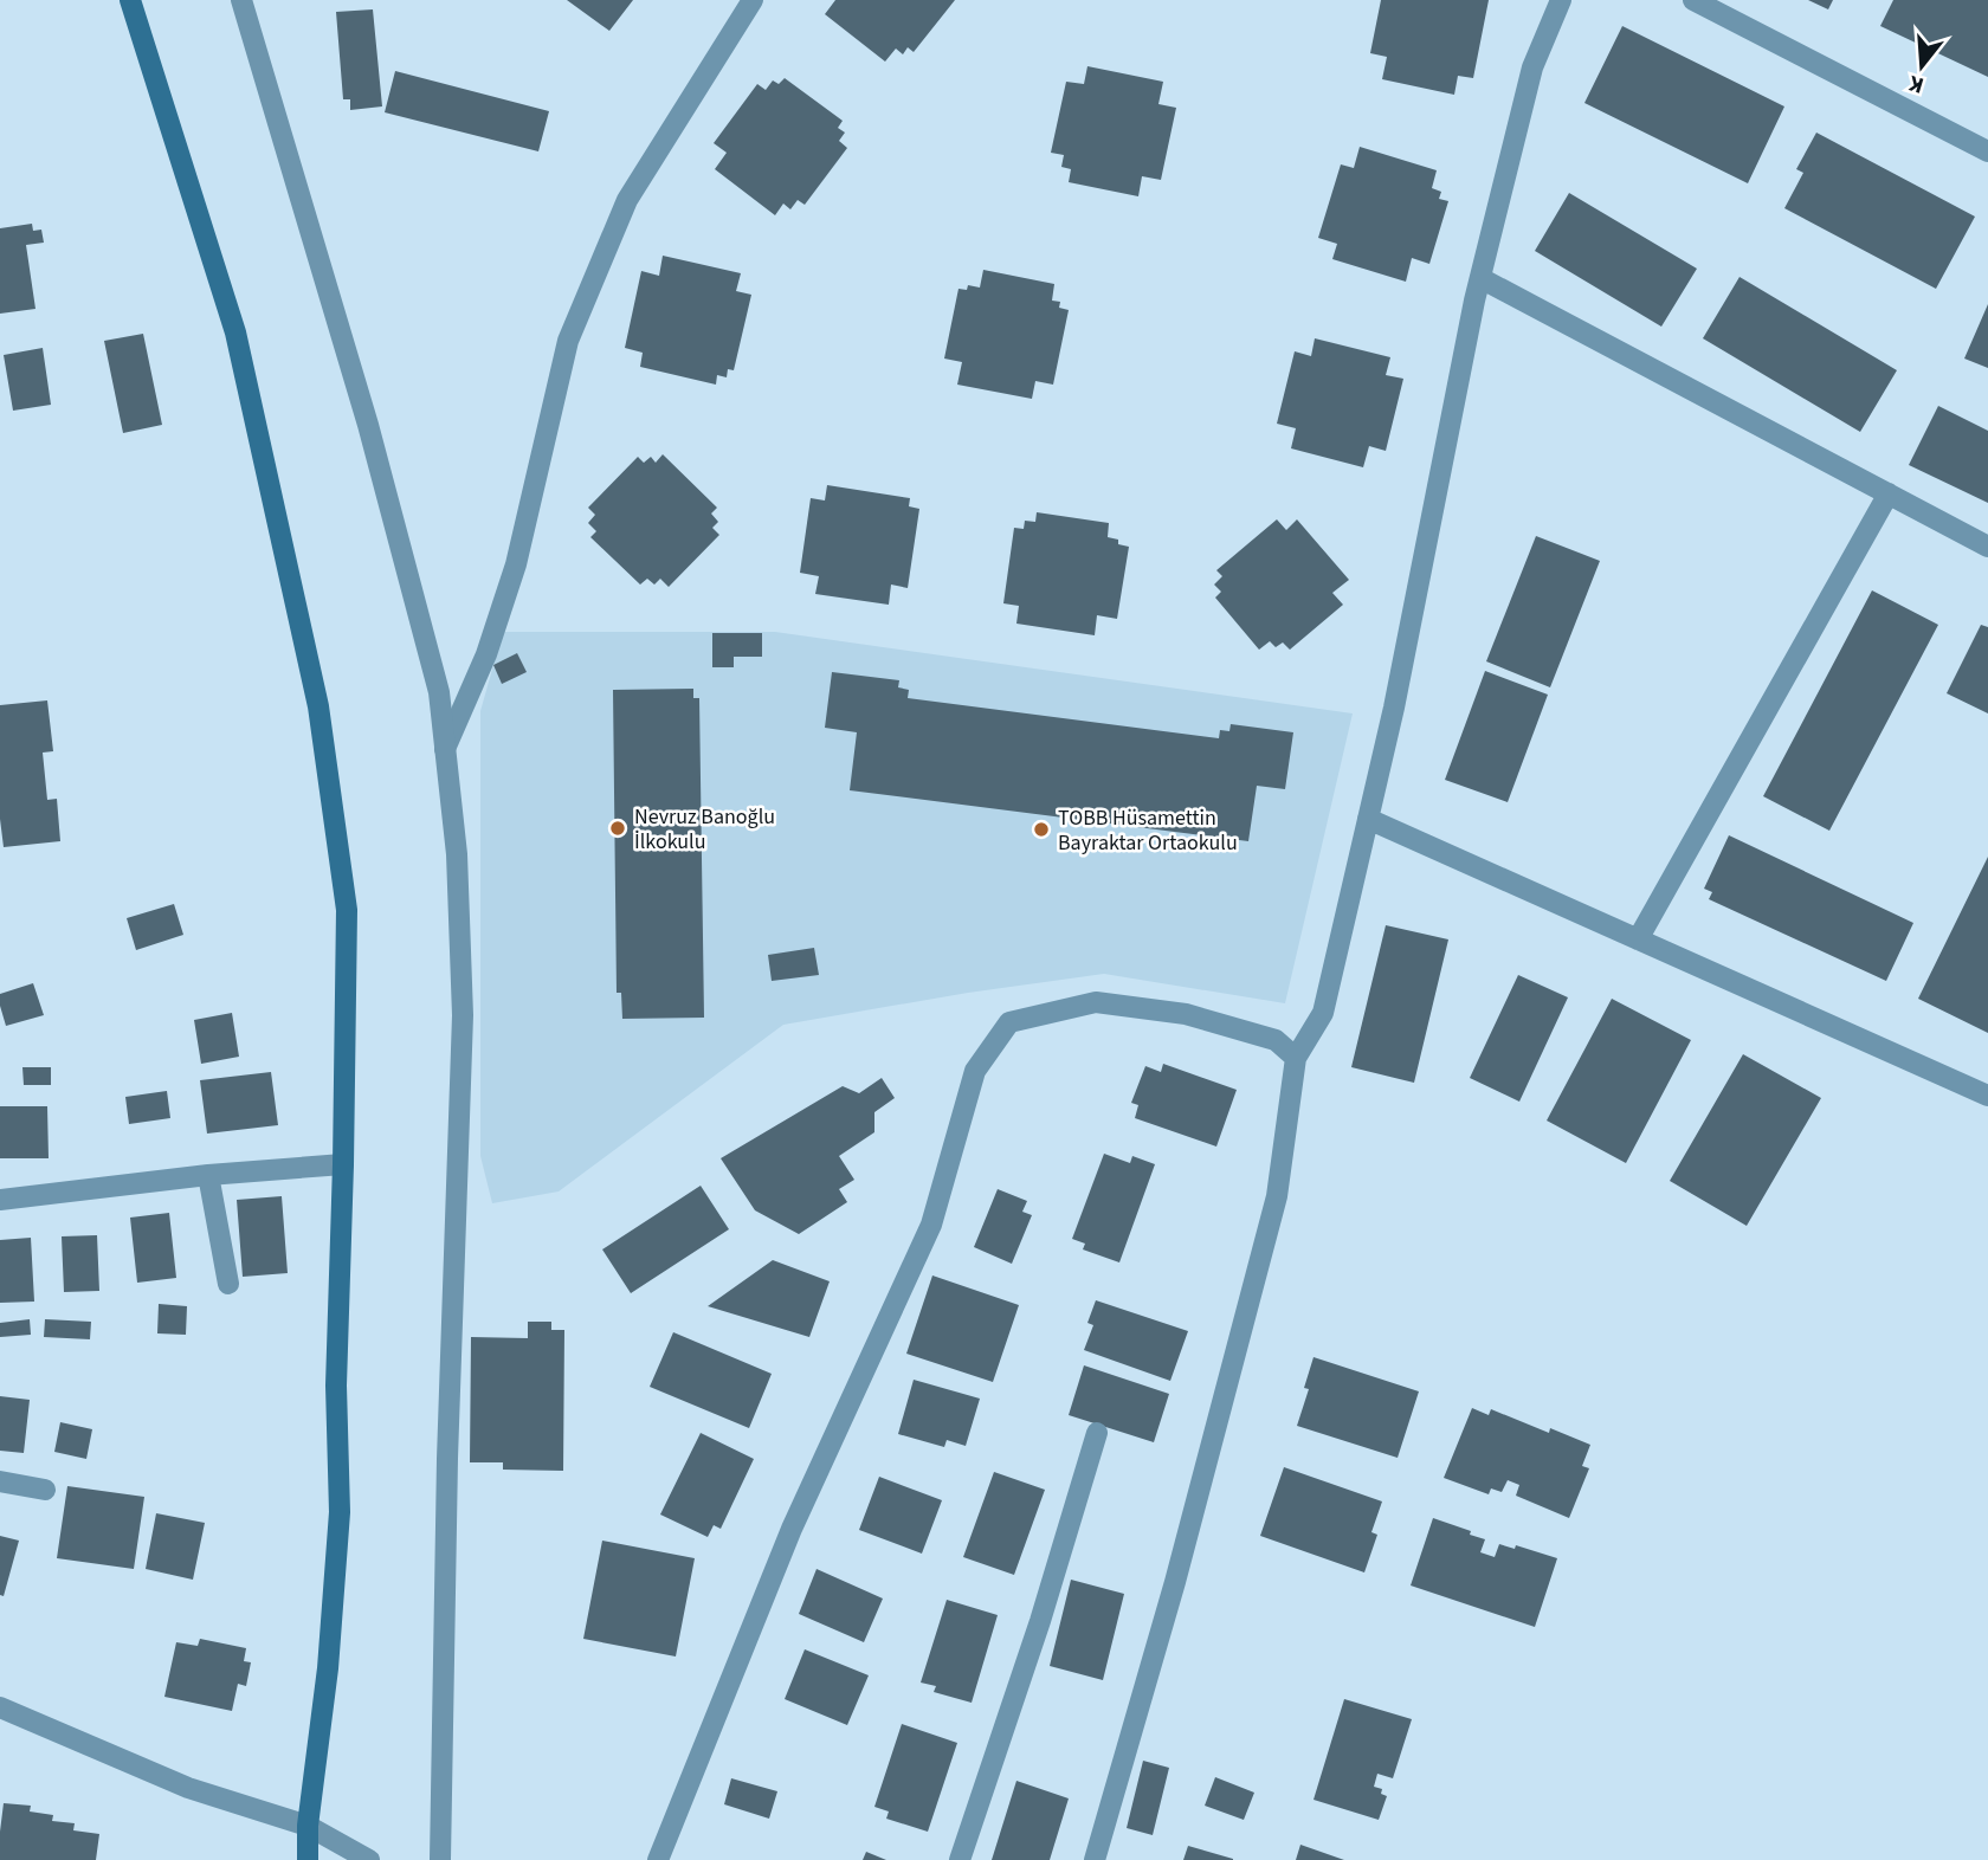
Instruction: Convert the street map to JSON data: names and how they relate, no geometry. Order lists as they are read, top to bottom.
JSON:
{
  "places": ["Nevruz Banoğlu İlkokulu", "TOBB Hüsamettin Bayraktar Ortaokulu"],
  "north": "bottom"
}
